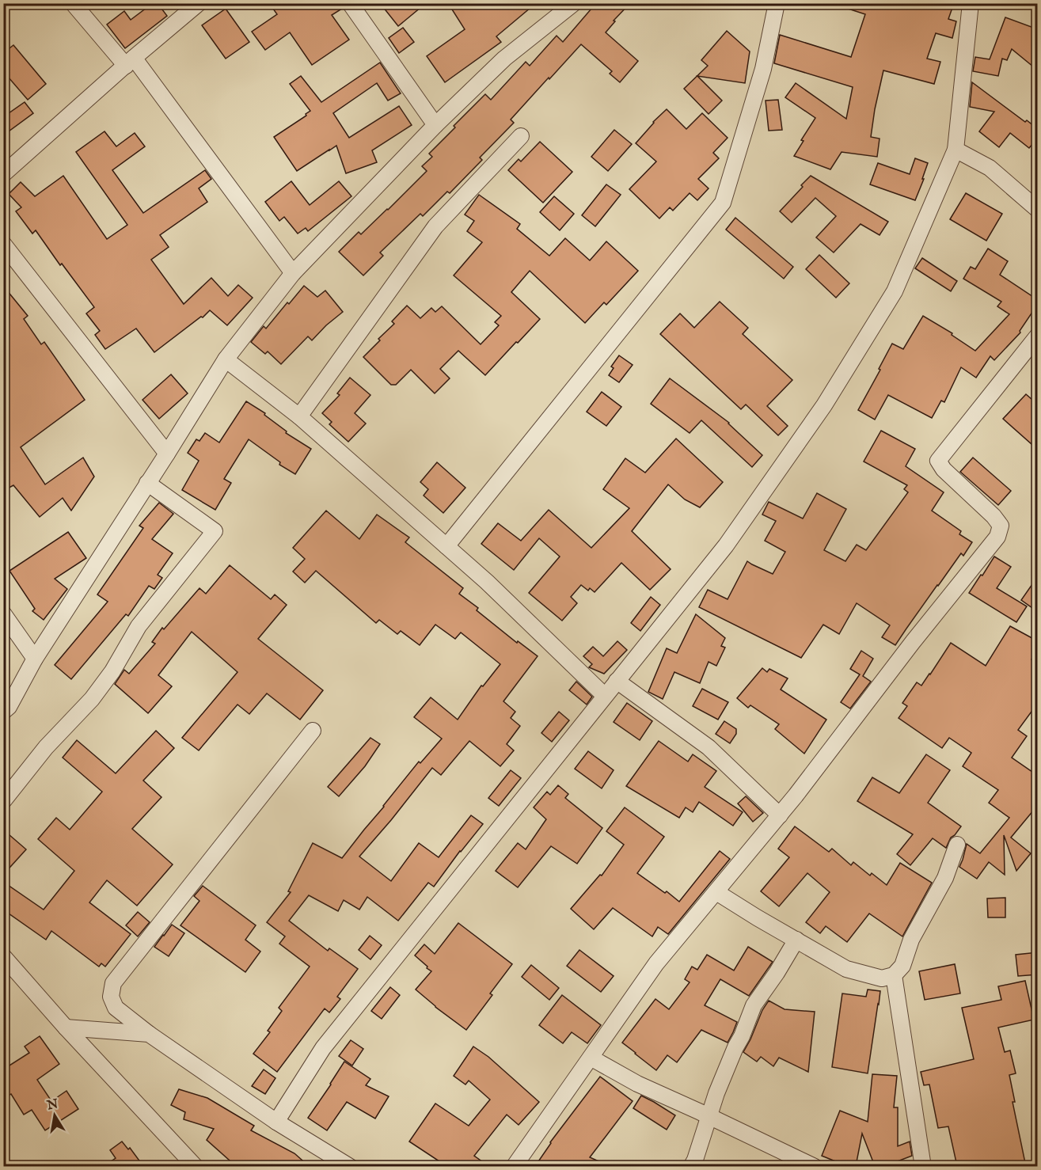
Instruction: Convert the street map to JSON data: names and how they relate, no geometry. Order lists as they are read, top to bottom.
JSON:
{
  "north": "top"
}
